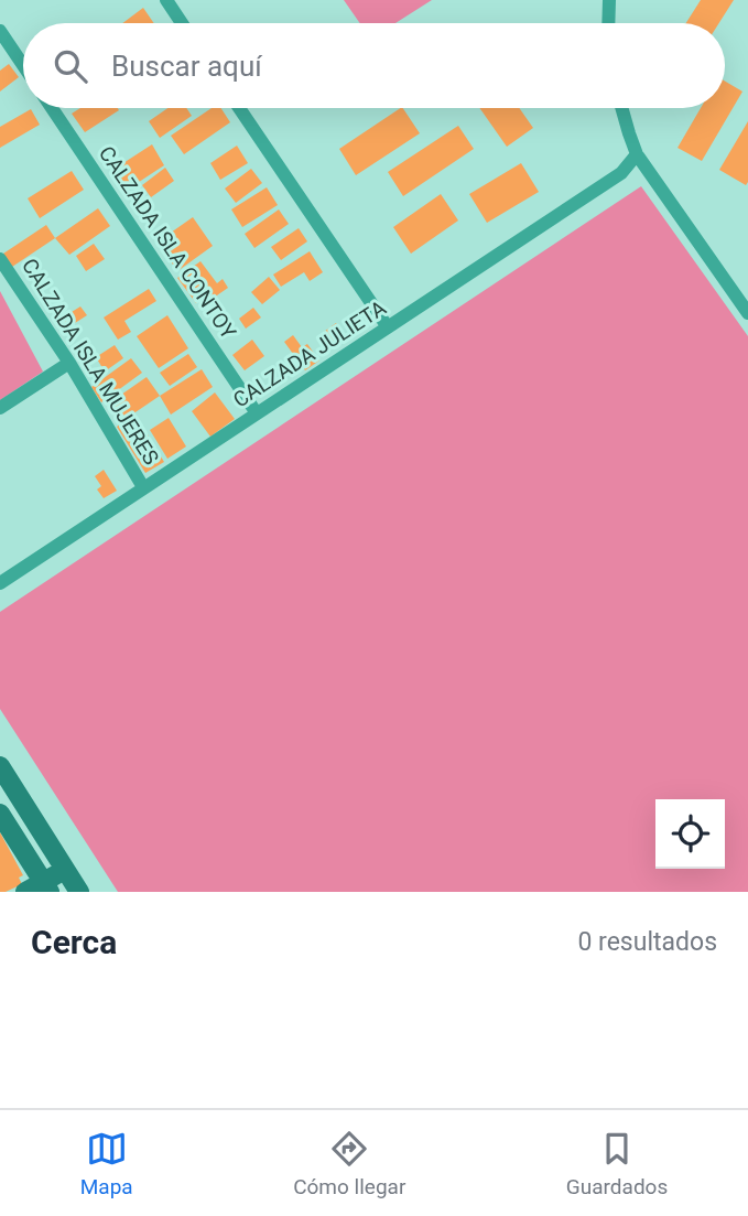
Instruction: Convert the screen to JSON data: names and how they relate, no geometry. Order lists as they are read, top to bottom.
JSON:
{
  "streets": {
    "street": ["CALZADA ISLA CONTOY", "CALZADA JULIETA", "CALZADA ISLA MUJERES"]
  },
  "crossings": [
    ["CALZADA ISLA CONTOY", "CALZADA JULIETA"],
    ["CALZADA JULIETA", "CALZADA ISLA MUJERES"]
  ],
  "page": {
    "search": "Buscar aquí",
    "heading": ["Cerca", "0 resultados"],
    "nav": ["Mapa", "Cómo llegar", "Guardados"]
  }
}
